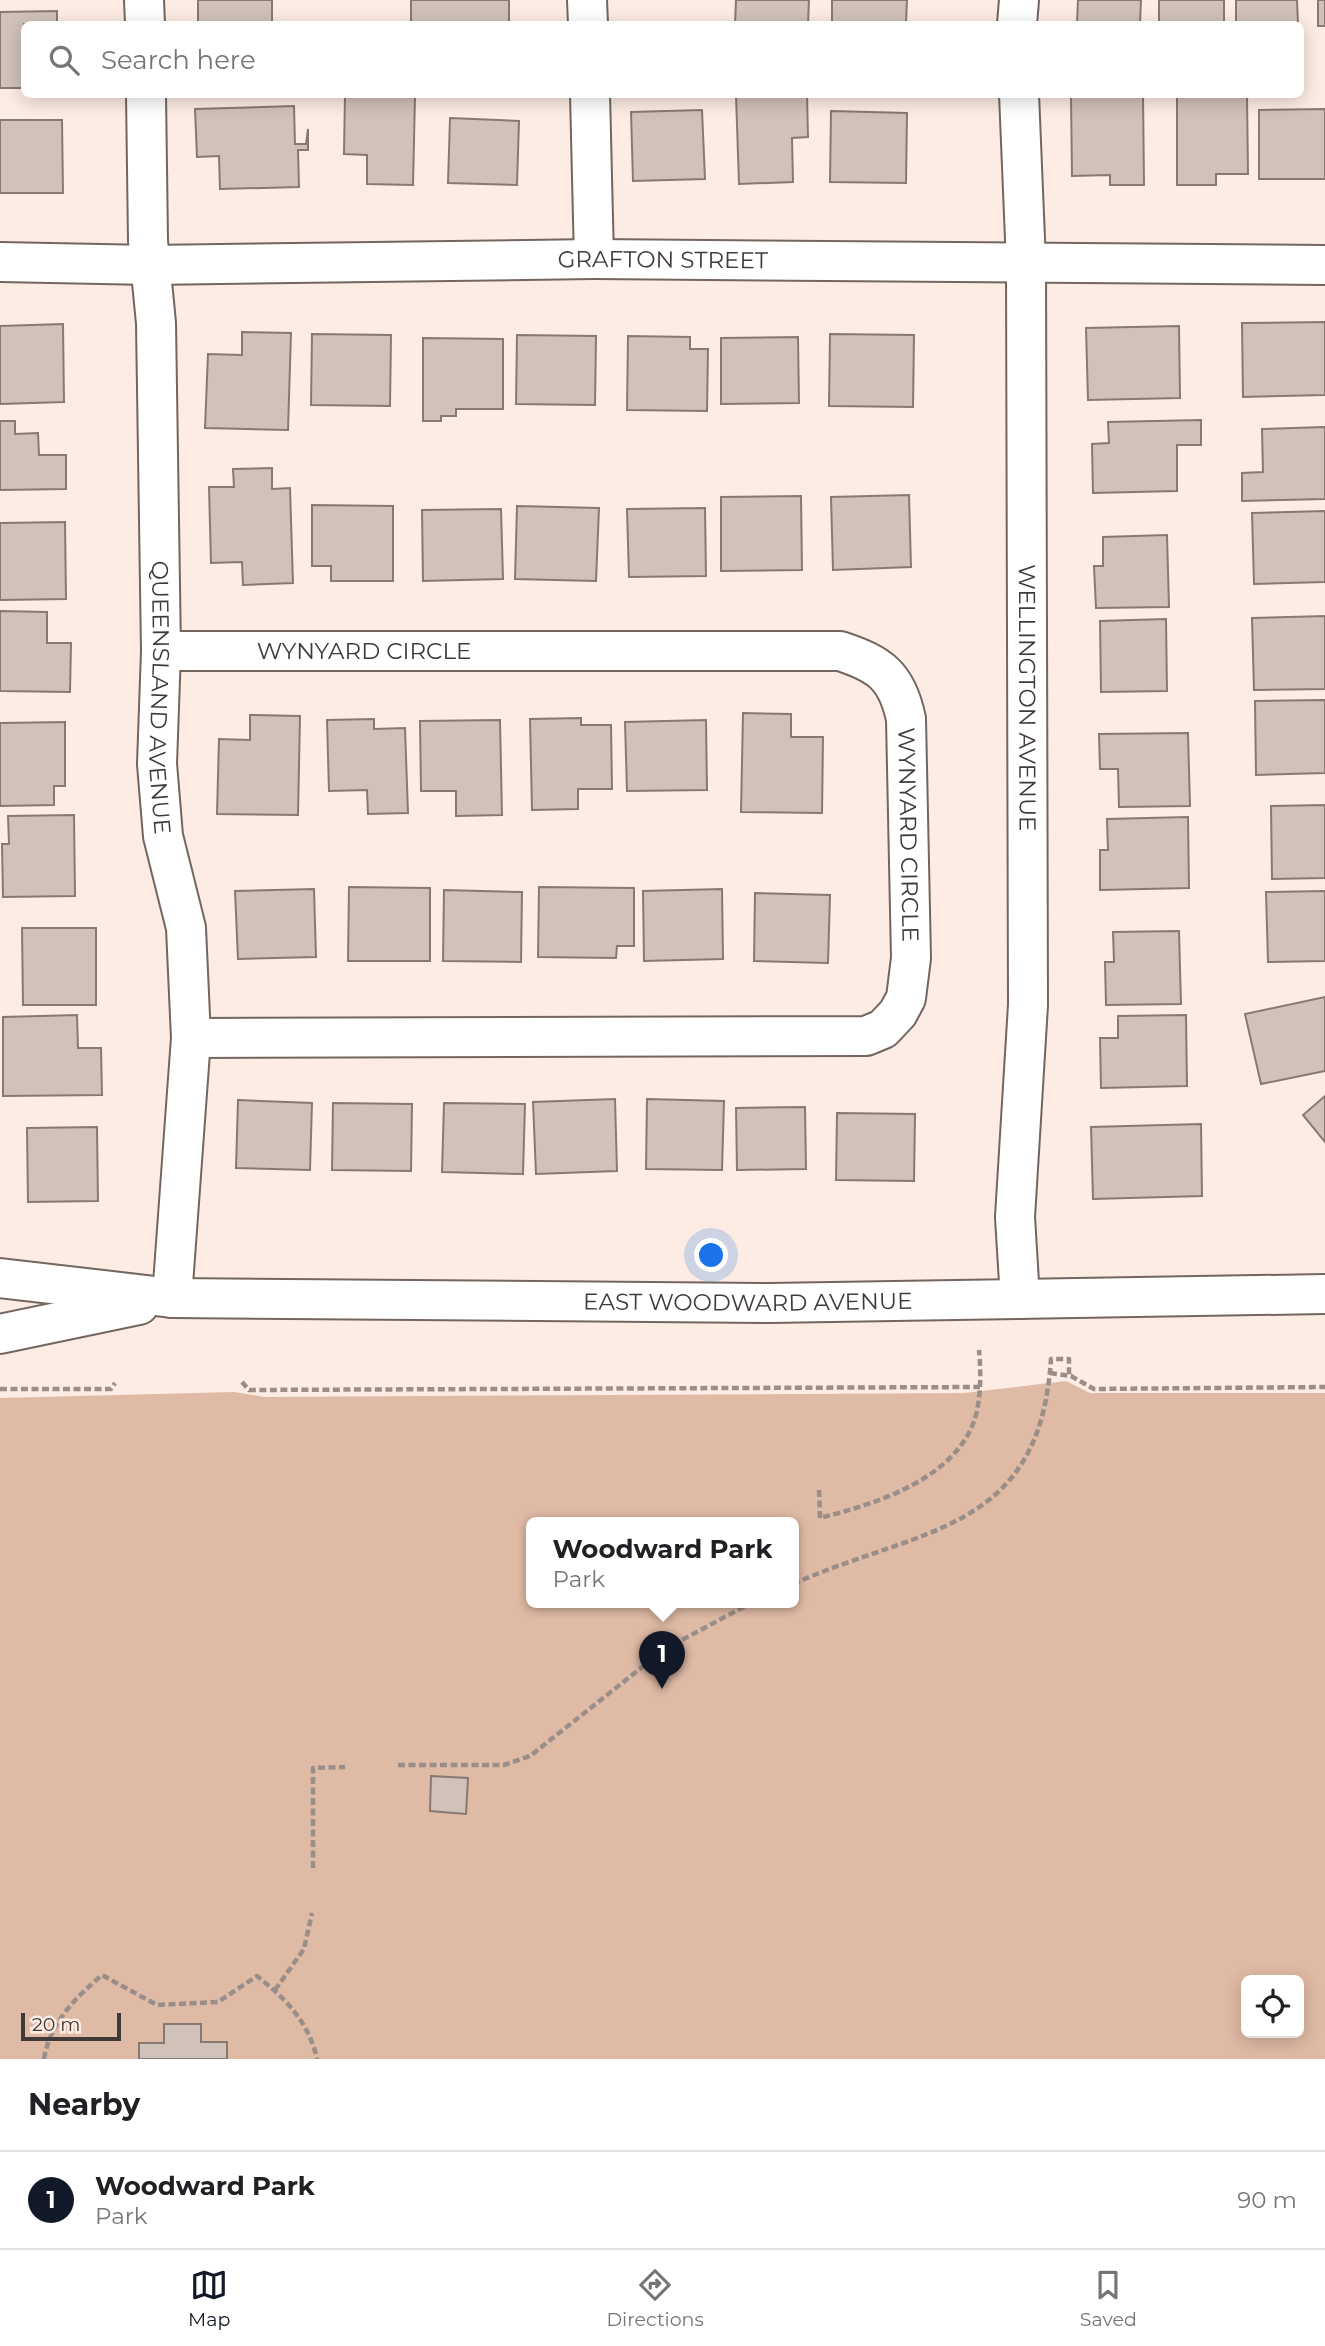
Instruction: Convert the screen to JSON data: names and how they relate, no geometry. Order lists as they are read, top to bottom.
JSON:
{
  "streets": {
    "street": [
      "GRAFTON STREET",
      "WYNYARD CIRCLE",
      "WELLINGTON AVENUE",
      "QUEENSLAND AVENUE",
      "EAST WOODWARD AVENUE"
    ]
  },
  "crossings": [
    ["GRAFTON STREET", "WELLINGTON AVENUE"],
    ["GRAFTON STREET", "QUEENSLAND AVENUE"],
    ["WYNYARD CIRCLE", "QUEENSLAND AVENUE"],
    ["WELLINGTON AVENUE", "EAST WOODWARD AVENUE"],
    ["QUEENSLAND AVENUE", "EAST WOODWARD AVENUE"]
  ],
  "scale_bar": "20 m",
  "page": {
    "search": "Search here",
    "popup": ["Woodward Park", "Park"],
    "pins": "1",
    "scale": "20 m",
    "heading": "Nearby",
    "list": [
      {
        "mark": "1",
        "name": "Woodward Park",
        "note": "Park",
        "value": "90 m"
      }
    ],
    "nav": ["Map", "Directions", "Saved"]
  }
}
